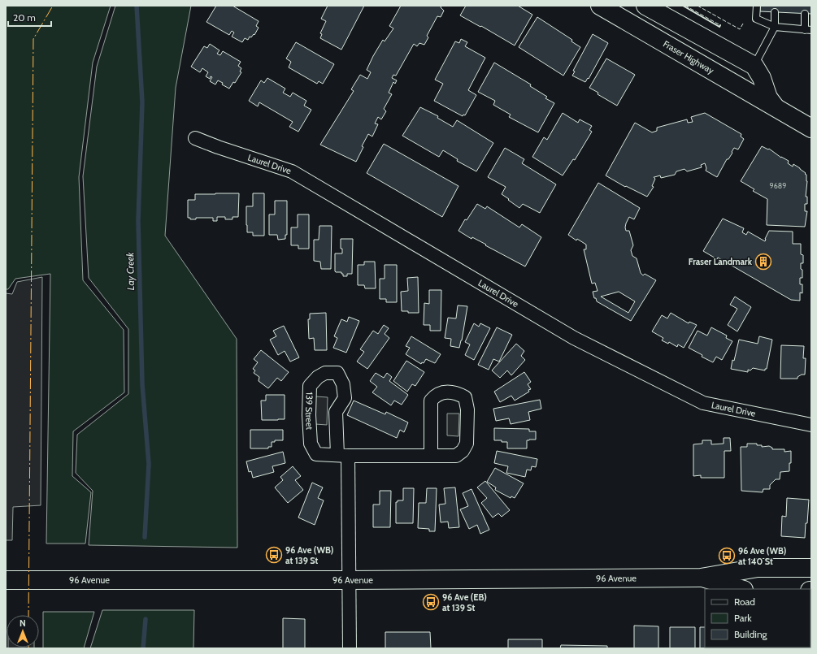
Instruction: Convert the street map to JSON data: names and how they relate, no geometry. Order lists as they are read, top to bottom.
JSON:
{
  "streets": {
    "main road": ["Fraser Highway", "96 Avenue"],
    "street": ["Laurel Drive", "139 Street"]
  },
  "crossings": [
    ["139 Street", "96 Avenue"]
  ],
  "water": ["Lay Creek"],
  "places": {
    "building": ["Fraser Landmark"],
    "bus stop": ["96 Ave (WB) at 139 St", "96 Ave (WB) at 140 St", "96 Ave (EB) at 139 St"]
  },
  "house_numbers": ["9689"],
  "legend": ["Road", "Park", "Building"],
  "scale_bar": "20 m",
  "north": "top"
}
